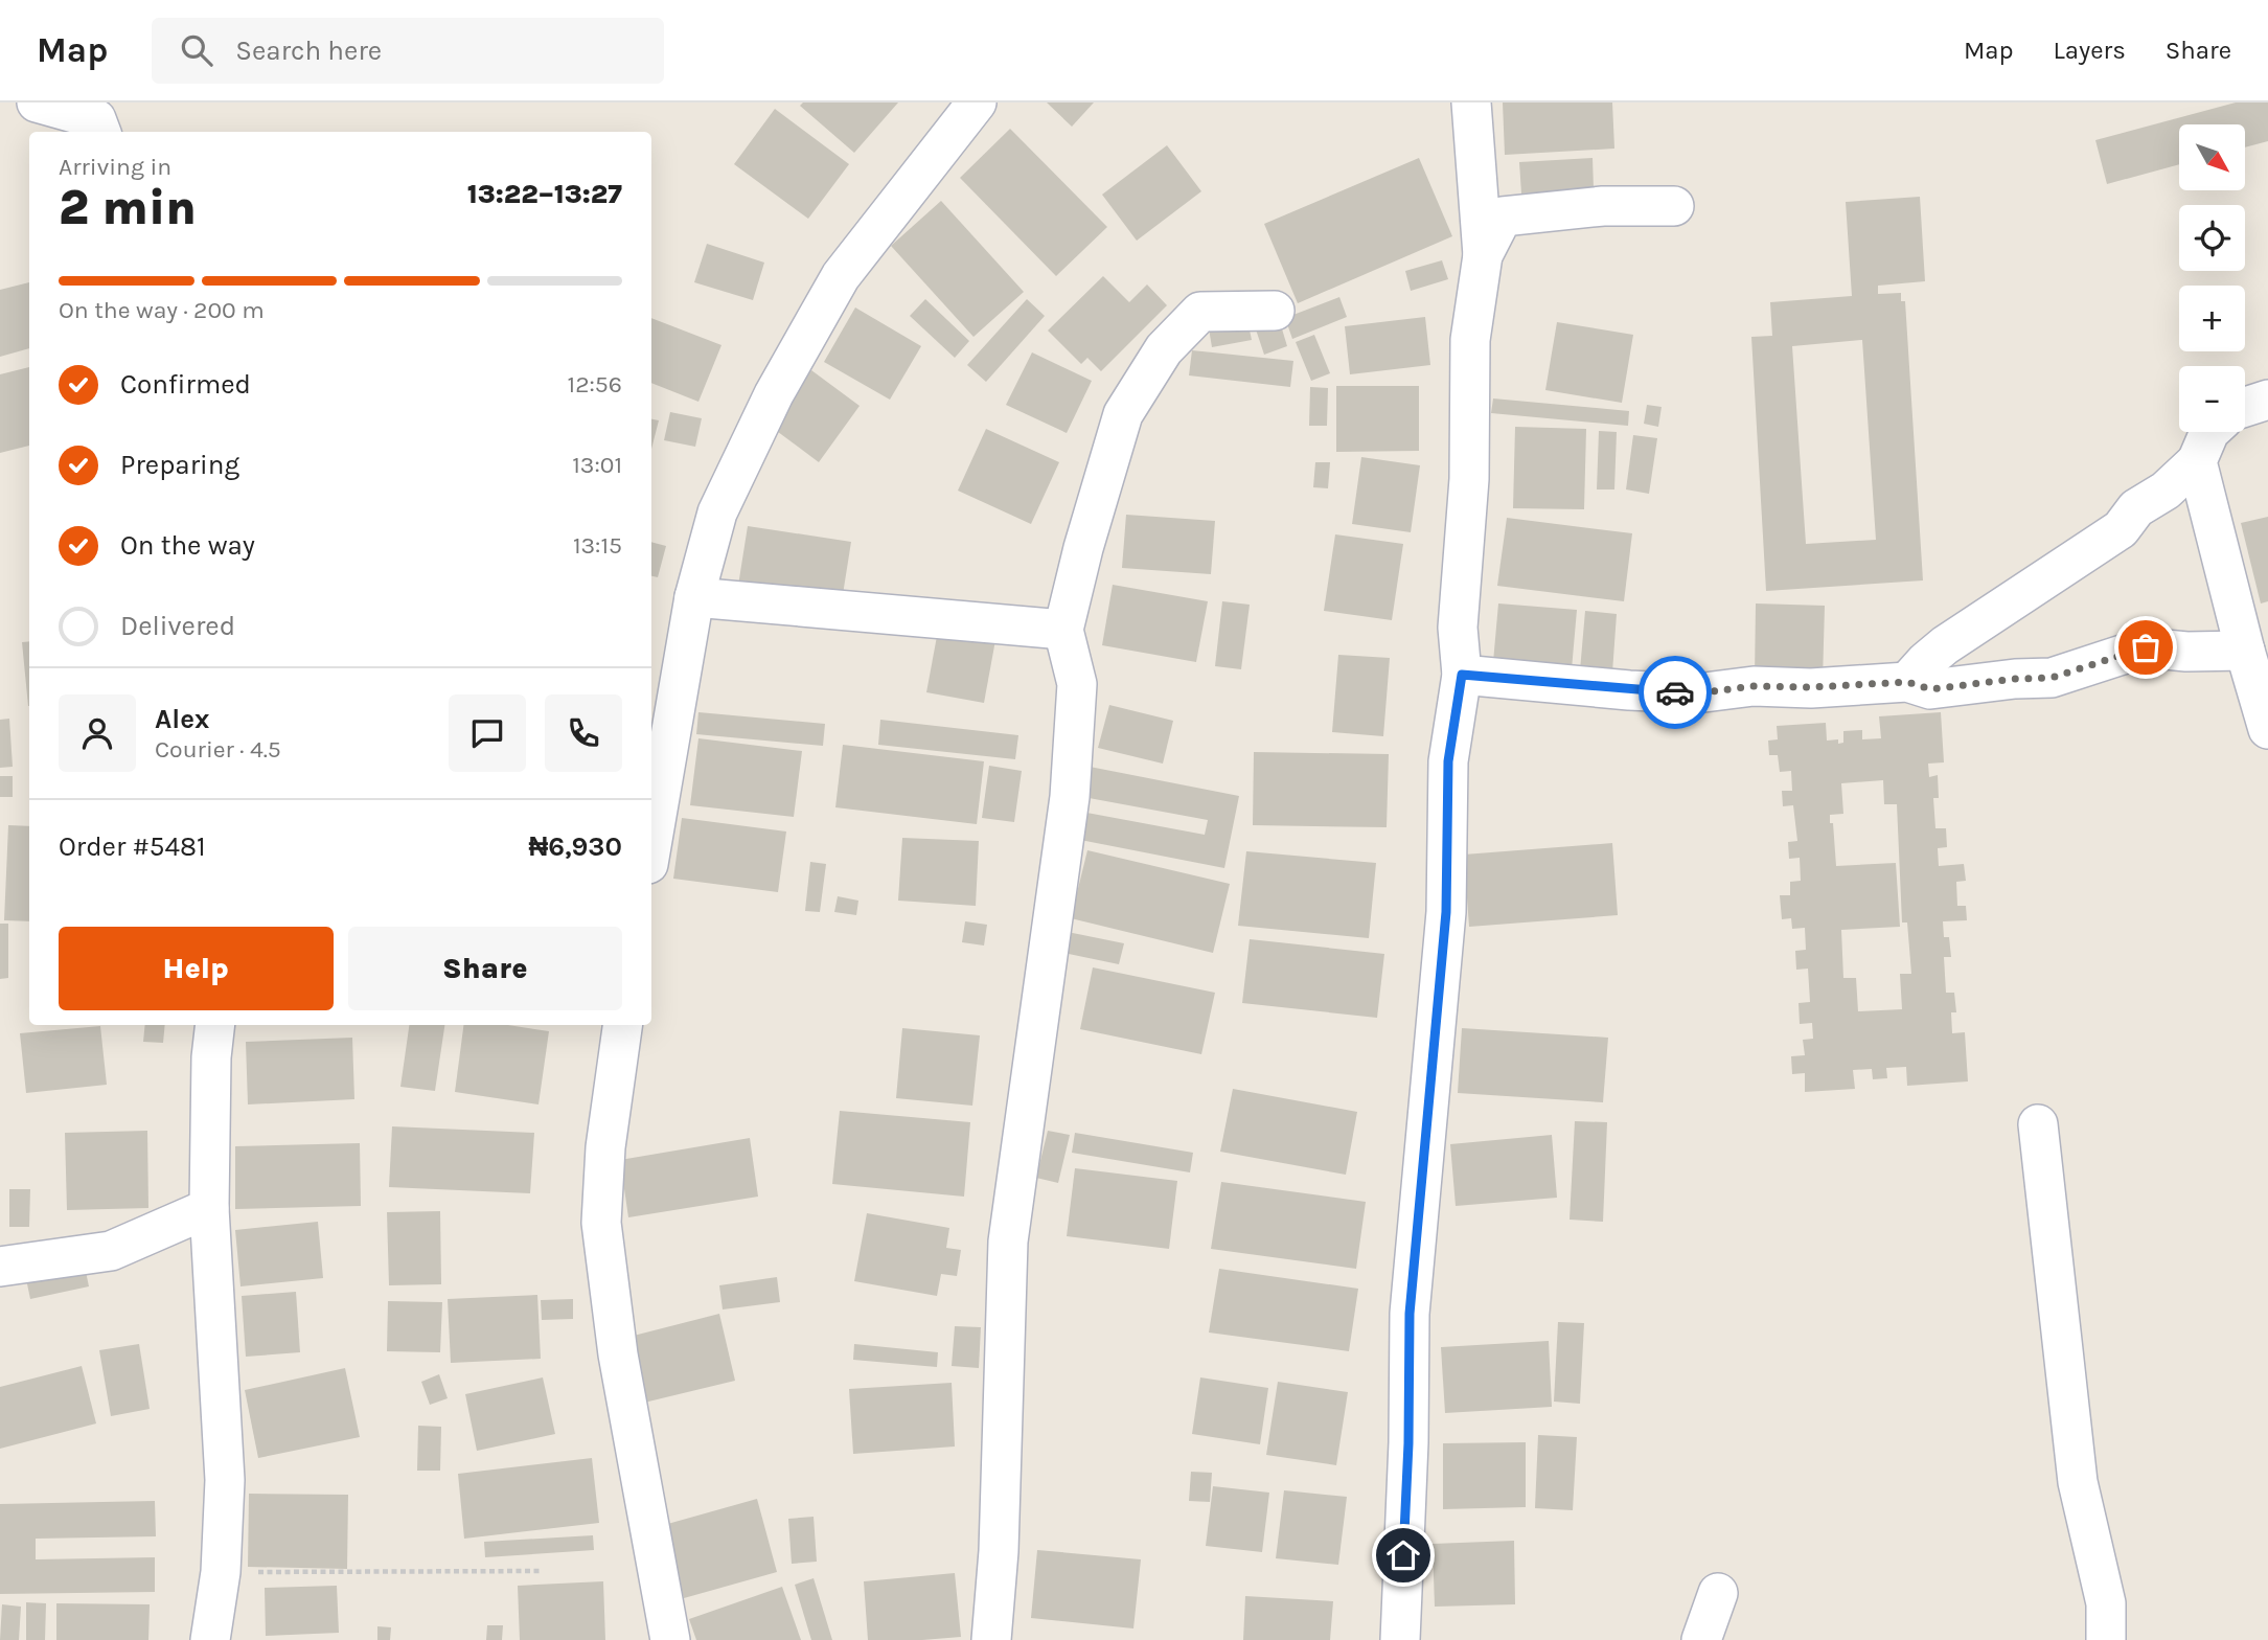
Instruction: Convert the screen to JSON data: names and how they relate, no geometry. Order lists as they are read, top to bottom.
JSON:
{
  "north": "bottom right",
  "page": {
    "header": "Map",
    "search": "Search here",
    "nav": ["Map", "Layers", "Share"],
    "map_buttons": ["+", "−"],
    "heading": ["2 min", "Arriving in", "13:22–13:27"],
    "panel": [
      "Alex",
      "Courier · 4.5",
      "Order #5481",
      "₦6,930"
    ],
    "bar": "On the way · 200 m",
    "list": [
      ["Confirmed", "12:56"],
      ["Preparing", "13:01"],
      ["On the way", "13:15"],
      "Delivered"
    ],
    "buttons": ["Help", "Share"]
  }
}
